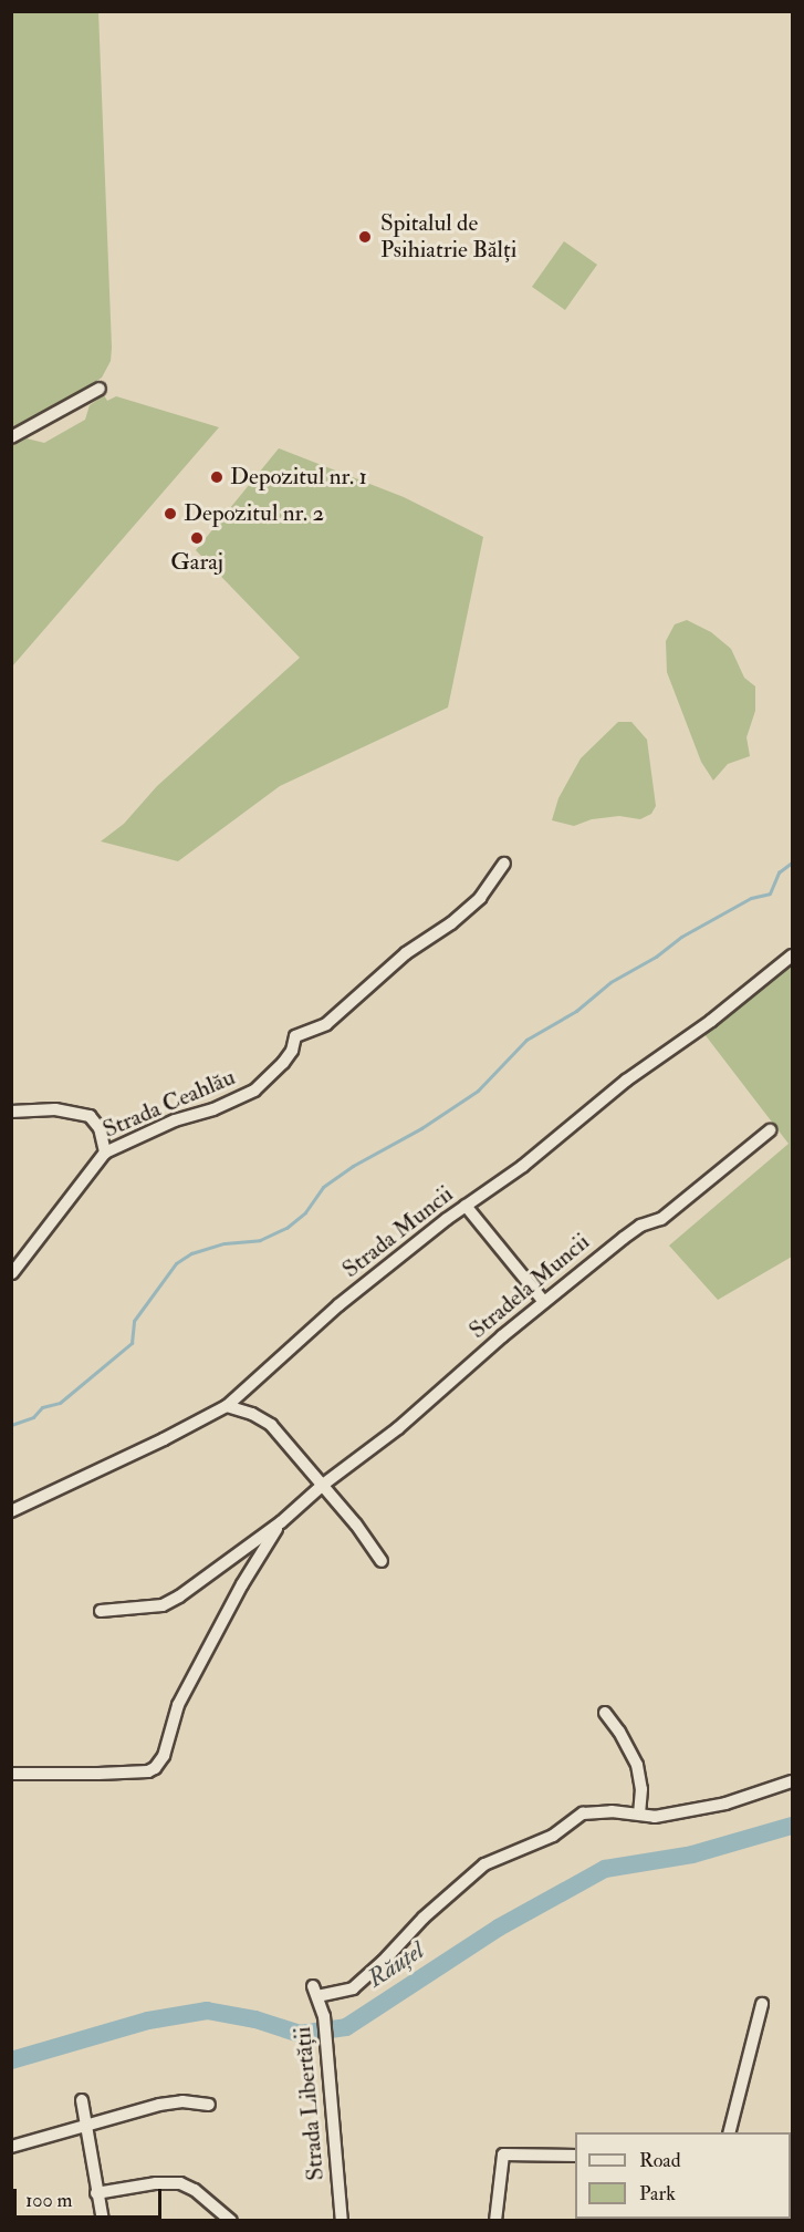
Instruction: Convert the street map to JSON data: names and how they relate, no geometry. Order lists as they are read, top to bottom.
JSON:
{
  "streets": {
    "street": [
      "Strada Ceahlău",
      "Strada Muncii",
      "Stradela Muncii",
      "Strada Libertății"
    ]
  },
  "water": ["Răuțel"],
  "places": [
    "Spitalul de Psihiatrie Bălți",
    "Depozitul nr. 1",
    "Depozitul nr. 2",
    "Garaj"
  ],
  "legend": ["Road", "Park"],
  "scale_bar": "100 m"
}
